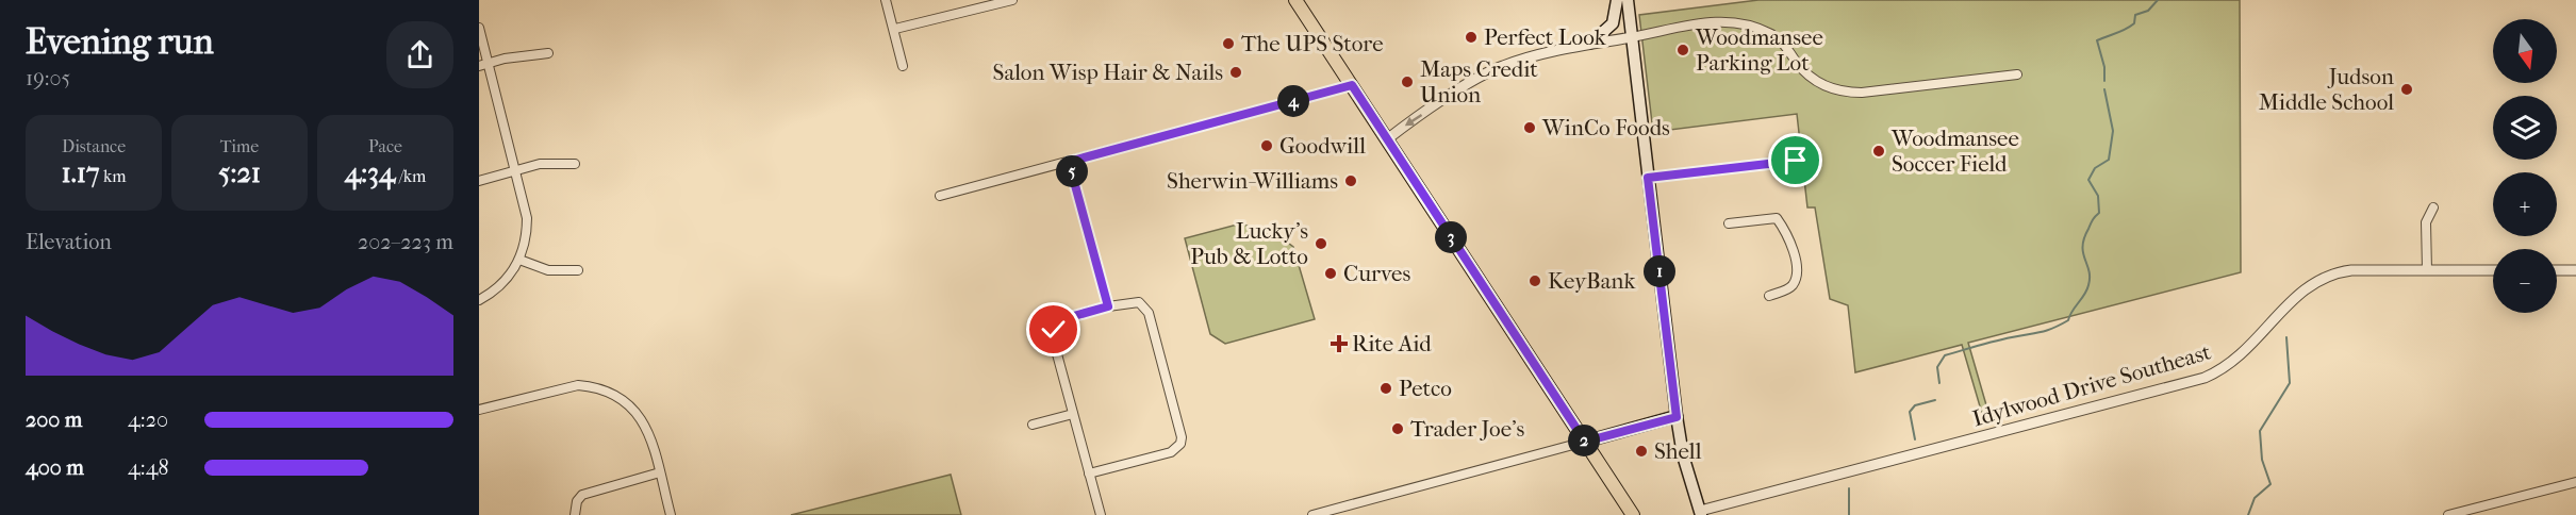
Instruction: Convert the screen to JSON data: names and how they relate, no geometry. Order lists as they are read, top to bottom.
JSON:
{
  "streets": {
    "street": ["Idylwood Drive Southeast"]
  },
  "places": {
    "other": [
      "Perfect Look",
      "The UPS Store",
      "Woodmansee Parking Lot",
      "Salon Wisp Hair & Nails",
      "Maps Credit Union",
      "Judson Middle School",
      "WinCo Foods",
      "Goodwill",
      "Woodmansee Soccer Field",
      "Sherwin-Williams",
      "Lucky's Pub & Lotto",
      "Curves",
      "KeyBank",
      "Petco",
      "Trader Joe's",
      "Shell"
    ],
    "health": ["Rite Aid"]
  },
  "north": "bottom",
  "page": {
    "heading": ["Evening run", "19:05"],
    "map_buttons": ["+", "−"],
    "pins": [
      "4",
      "5",
      "3",
      "1",
      "2"
    ],
    "stats": [
      ["Distance", "1.17 km"],
      ["Time", "5:21"],
      ["Pace", "4:34 /km"]
    ],
    "chart": ["Elevation", "202–223 m"],
    "list": [
      {
        "name": "200 m",
        "note": "4:20"
      },
      {
        "name": "400 m",
        "note": "4:48"
      }
    ]
  }
}
